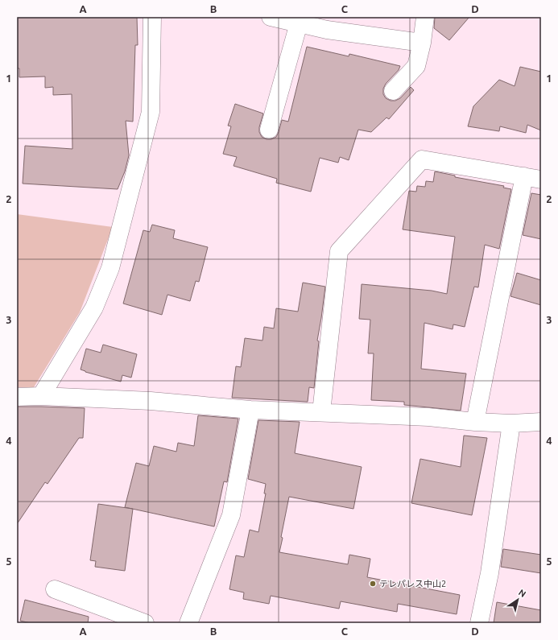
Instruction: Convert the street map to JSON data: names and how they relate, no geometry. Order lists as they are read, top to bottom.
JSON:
{
  "places": ["テレパレス中山2"],
  "north": "top right",
  "grid": {
    "columns": [
      "A",
      "B",
      "C",
      "D"
    ],
    "rows": [
      "1",
      "2",
      "3",
      "4",
      "5"
    ]
  }
}
